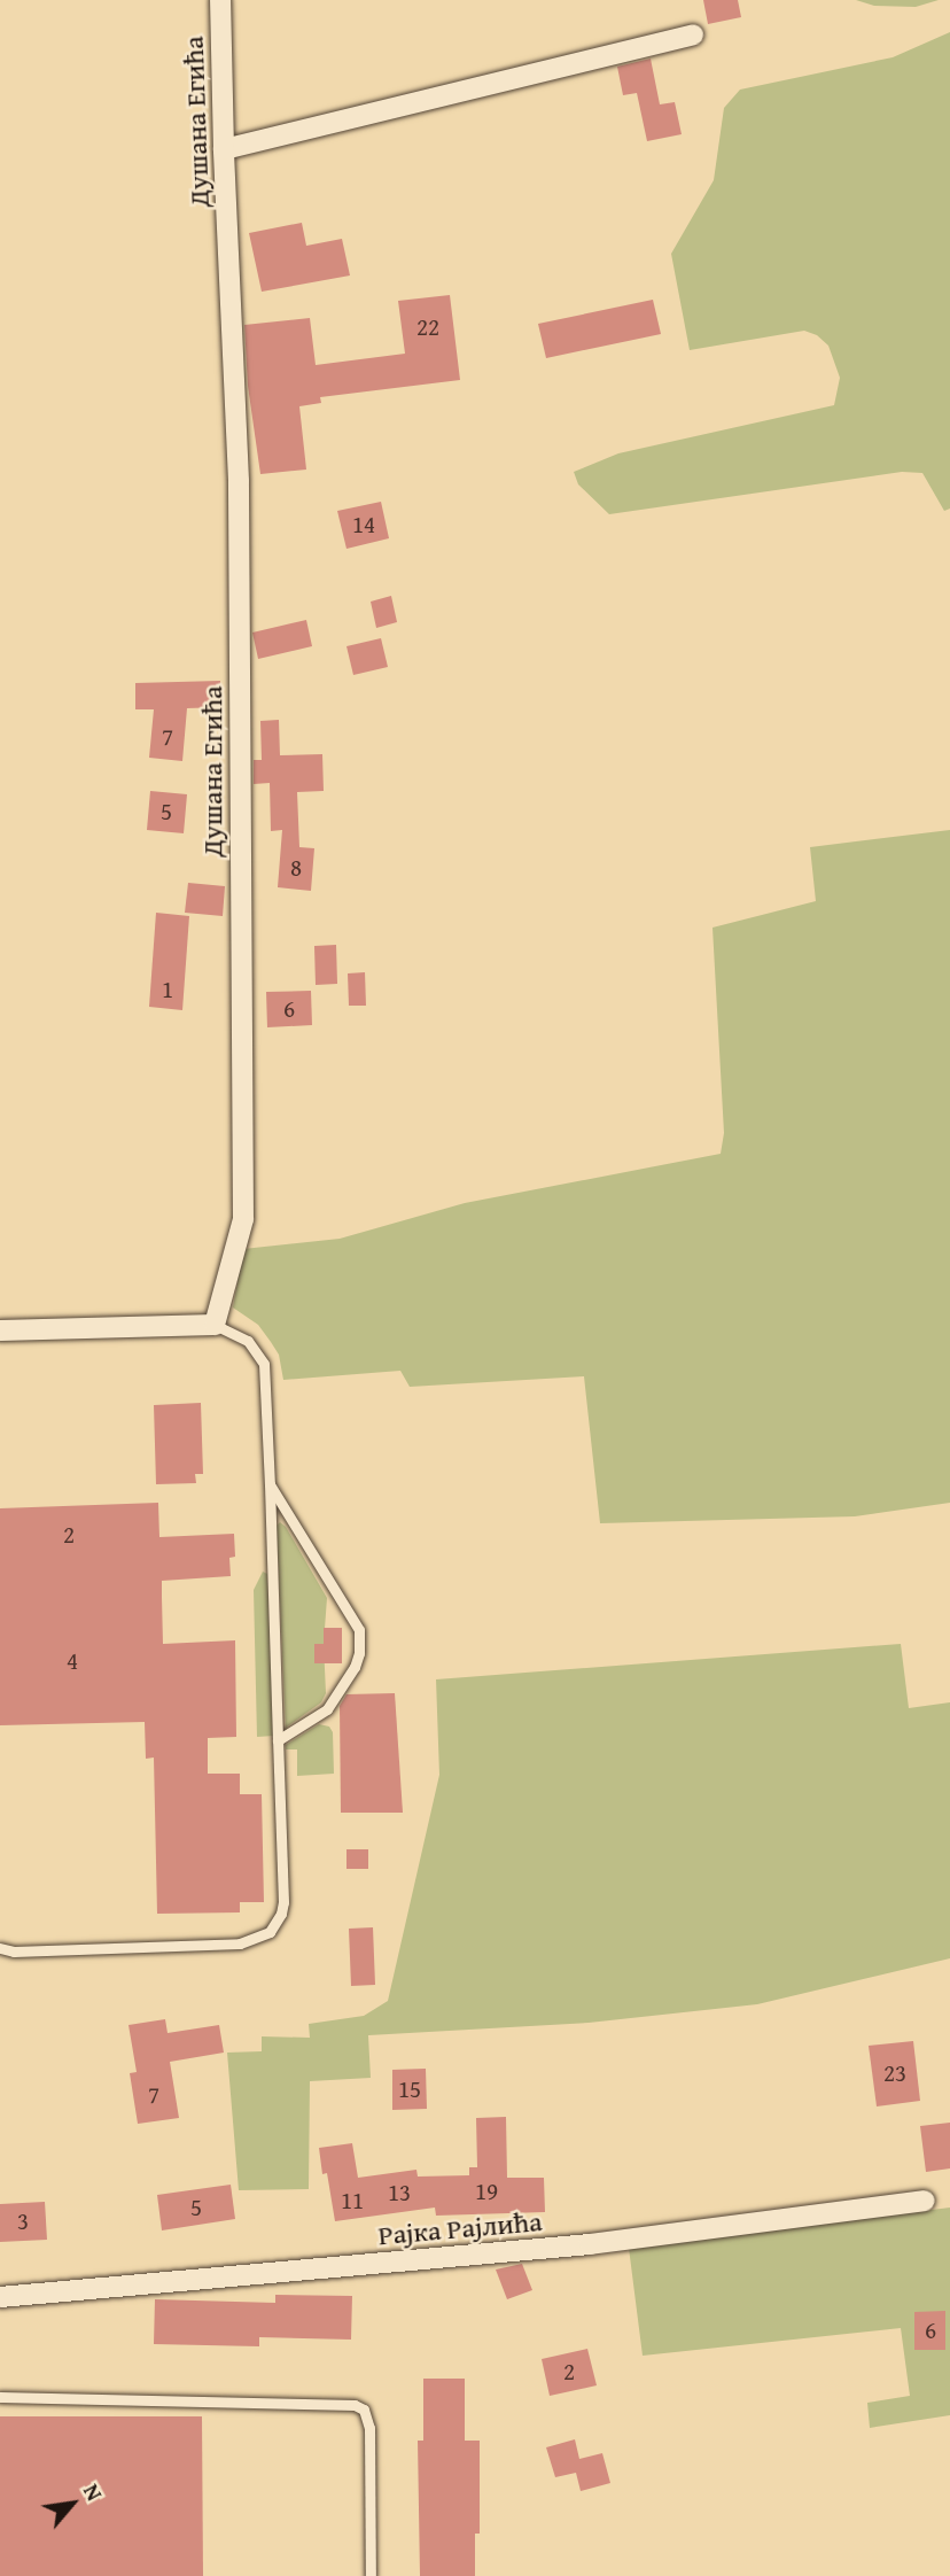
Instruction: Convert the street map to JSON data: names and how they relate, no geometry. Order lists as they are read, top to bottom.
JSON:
{
  "streets": {
    "street": ["Душана Егића", "Рајка Рајлића"]
  },
  "house_numbers": [
    "22",
    "14",
    "7",
    "5",
    "8",
    "1",
    "6",
    "2",
    "4",
    "23",
    "15",
    "7",
    "19",
    "13",
    "11",
    "5",
    "3",
    "6",
    "2"
  ],
  "north": "top right"
}
